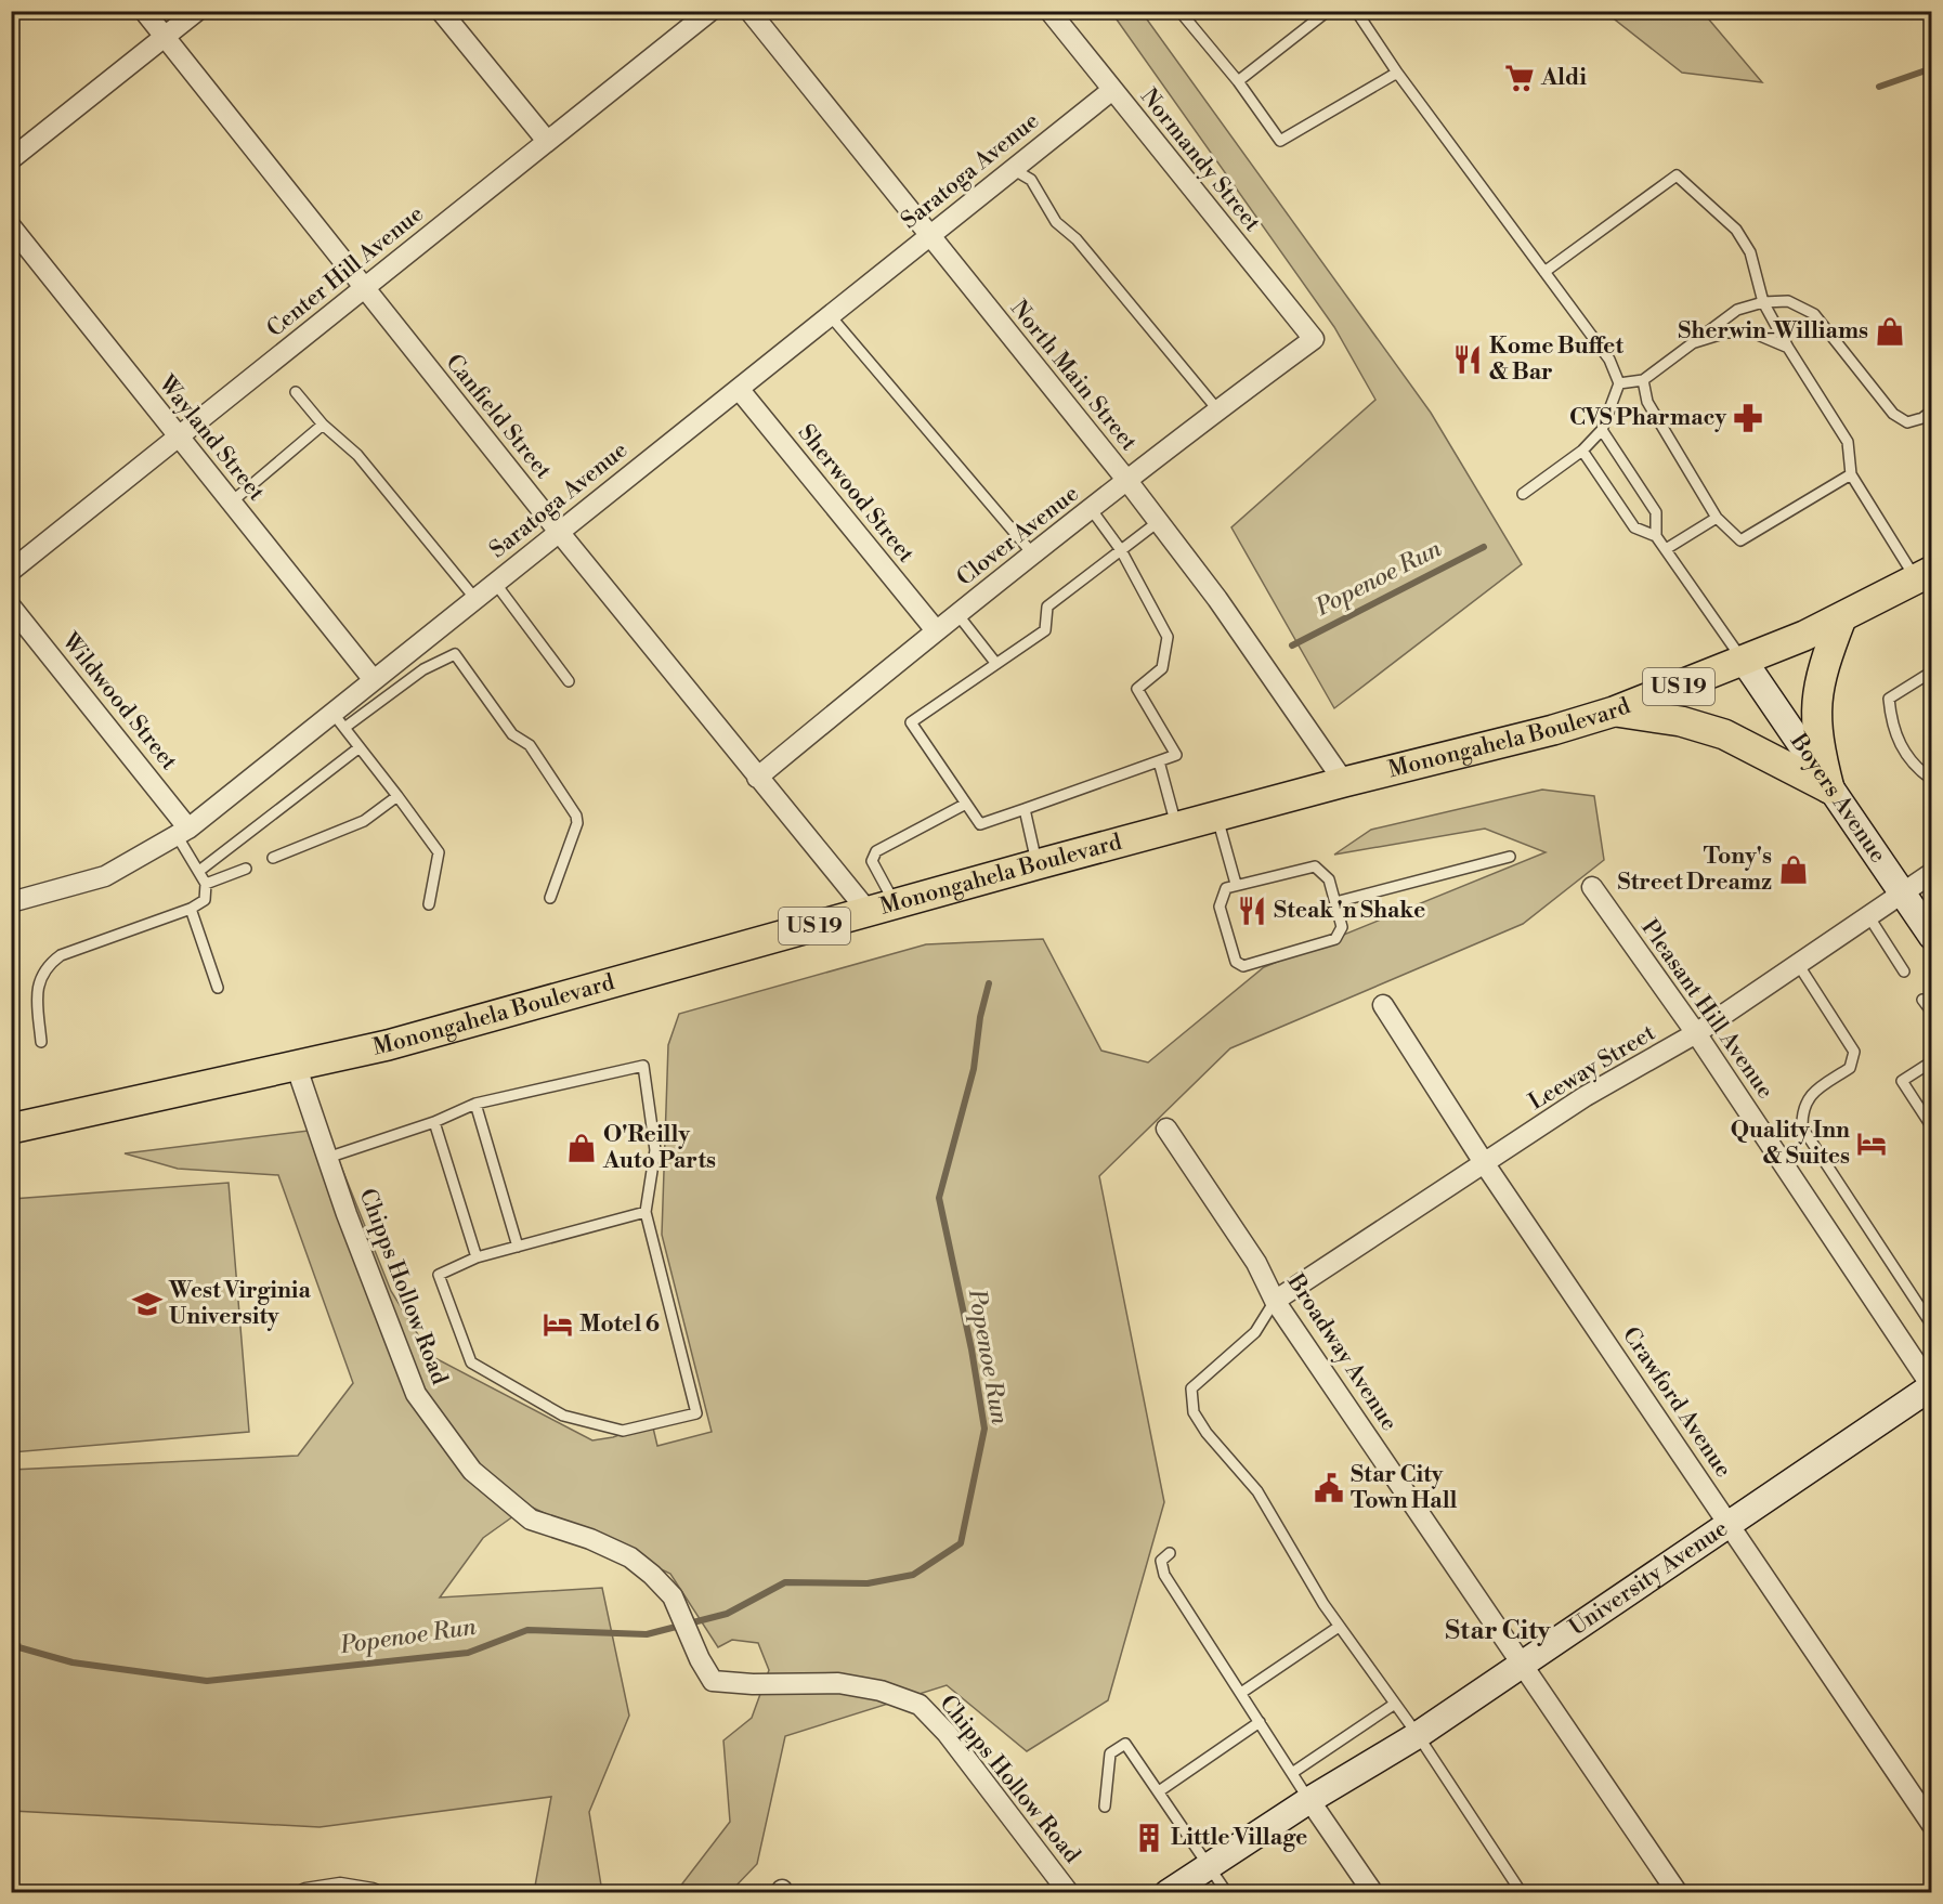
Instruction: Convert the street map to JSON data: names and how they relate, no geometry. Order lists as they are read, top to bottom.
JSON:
{
  "streets": {
    "main road": ["US 19", "Monongahela Boulevard"],
    "street": [
      "Normandy Street",
      "Saratoga Avenue",
      "Center Hill Avenue",
      "North Main Street",
      "Canfield Street",
      "Wayland Street",
      "Sherwood Street",
      "Clover Avenue",
      "Wildwood Street",
      "Boyers Avenue",
      "Pleasant Hill Avenue",
      "Leeway Street",
      "Chipps Hollow Road",
      "Broadway Avenue",
      "Crawford Avenue",
      "University Avenue"
    ]
  },
  "crossings": [
    ["Normandy Street", "Saratoga Avenue"],
    ["Normandy Street", "Clover Avenue"],
    ["Saratoga Avenue", "North Main Street"],
    ["Saratoga Avenue", "Canfield Street"],
    ["Saratoga Avenue", "Wayland Street"],
    ["Saratoga Avenue", "Sherwood Street"],
    ["Saratoga Avenue", "Wildwood Street"],
    ["Center Hill Avenue", "Canfield Street"],
    ["Center Hill Avenue", "Wayland Street"],
    ["North Main Street", "Clover Avenue"],
    ["North Main Street", "Monongahela Boulevard"],
    ["Canfield Street", "Clover Avenue"],
    ["Canfield Street", "Monongahela Boulevard"],
    ["Sherwood Street", "Clover Avenue"],
    ["Monongahela Boulevard", "Boyers Avenue"],
    ["Monongahela Boulevard", "Chipps Hollow Road"],
    ["Boyers Avenue", "Leeway Street"],
    ["Pleasant Hill Avenue", "Leeway Street"],
    ["Pleasant Hill Avenue", "University Avenue"],
    ["Leeway Street", "Broadway Avenue"],
    ["Leeway Street", "Crawford Avenue"],
    ["Broadway Avenue", "University Avenue"],
    ["Crawford Avenue", "University Avenue"]
  ],
  "districts": ["Star City"],
  "water": ["Popenoe Run"],
  "places": {
    "supermarket": ["Aldi"],
    "shop": ["Sherwin-Williams", "Tony's Street Dreamz", "O'Reilly Auto Parts"],
    "restaurant": ["Kome Buffet & Bar", "Steak 'n Shake"],
    "pharmacy": ["CVS Pharmacy"],
    "hotel": ["Quality Inn & Suites", "Motel 6"],
    "school or university": ["West Virginia University"],
    "public building": ["Star City Town Hall"],
    "building": ["Little Village"]
  }
}
